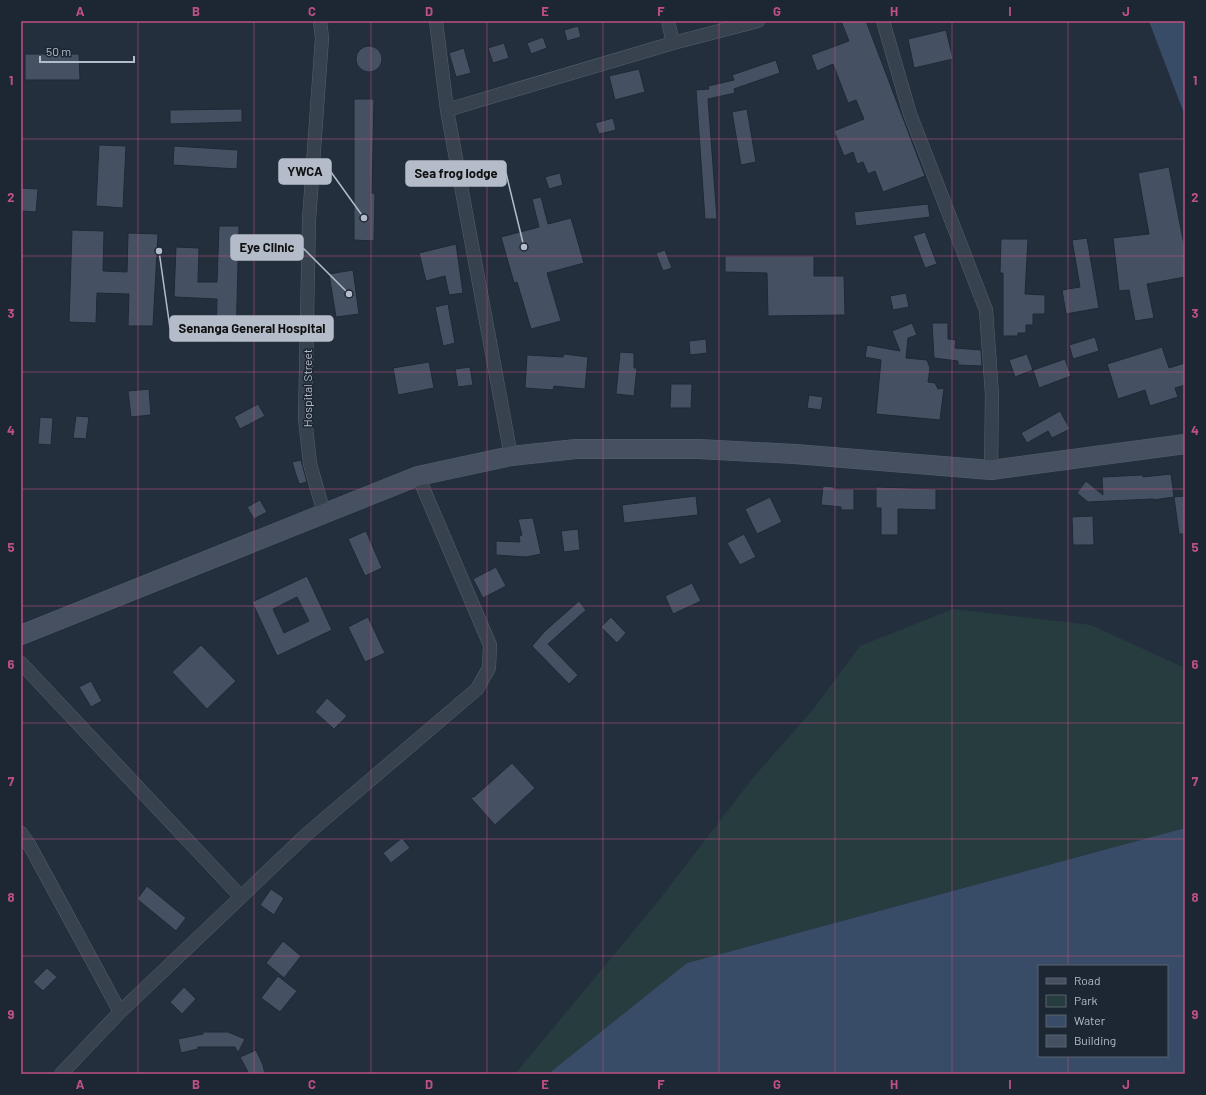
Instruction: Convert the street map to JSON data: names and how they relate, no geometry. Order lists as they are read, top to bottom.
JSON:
{
  "streets": {
    "street": ["Hospital Street"]
  },
  "places": [
    "YWCA",
    "Sea frog lodge",
    "Senanga General Hospital",
    "Eye Clinic"
  ],
  "legend": [
    "Road",
    "Park",
    "Water",
    "Building"
  ],
  "scale_bar": "50 m",
  "grid": {
    "columns": [
      "A",
      "B",
      "C",
      "D",
      "E",
      "F",
      "G",
      "H",
      "I",
      "J"
    ],
    "rows": [
      "1",
      "2",
      "3",
      "4",
      "5",
      "6",
      "7",
      "8",
      "9"
    ]
  }
}
